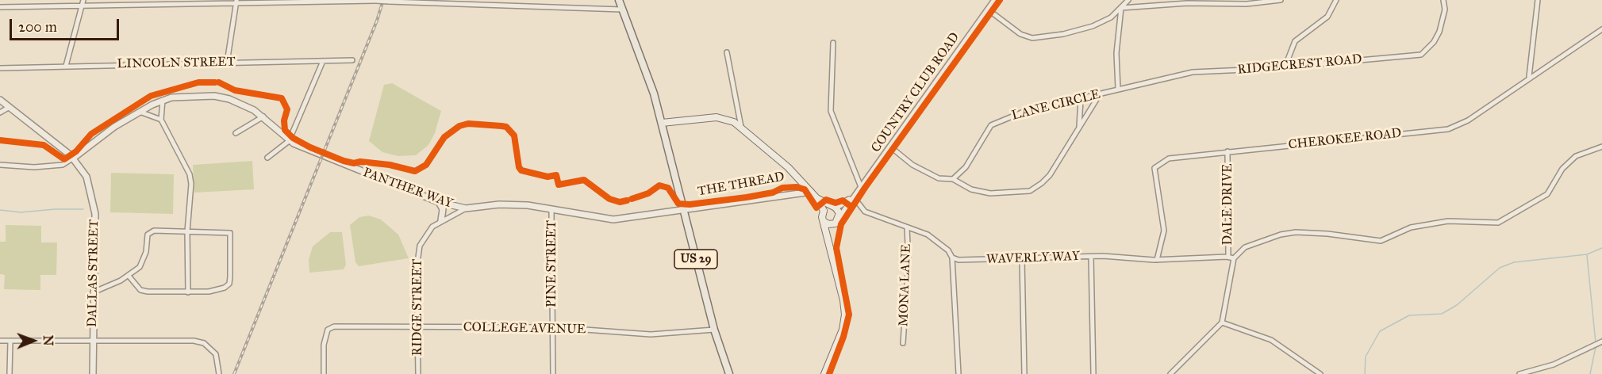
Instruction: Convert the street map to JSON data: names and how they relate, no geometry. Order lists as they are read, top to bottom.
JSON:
{
  "streets": {
    "main road": ["US 29"],
    "street": [
      "LINCOLN STREET",
      "RIDGECREST ROAD",
      "COUNTRY CLUB ROAD",
      "LANE CIRCLE",
      "CHEROKEE ROAD",
      "PANTHER WAY",
      "DALE DRIVE",
      "WAVERLY WAY",
      "PINE STREET",
      "DALLAS STREET",
      "MONA LANE",
      "RIDGE STREET",
      "COLLEGE AVENUE"
    ],
    "cycle path": ["THE THREAD"]
  },
  "crossings": [
    ["RIDGECREST ROAD", "LANE CIRCLE"],
    ["CHEROKEE ROAD", "DALE DRIVE"],
    ["CHEROKEE ROAD", "WAVERLY WAY"],
    ["PANTHER WAY", "US 29"],
    ["PANTHER WAY", "PINE STREET"],
    ["PANTHER WAY", "DALLAS STREET"],
    ["PANTHER WAY", "RIDGE STREET"],
    ["DALE DRIVE", "WAVERLY WAY"],
    ["US 29", "COLLEGE AVENUE"],
    ["PINE STREET", "COLLEGE AVENUE"],
    ["RIDGE STREET", "COLLEGE AVENUE"]
  ],
  "scale_bar": "200 m",
  "north": "right"
}
